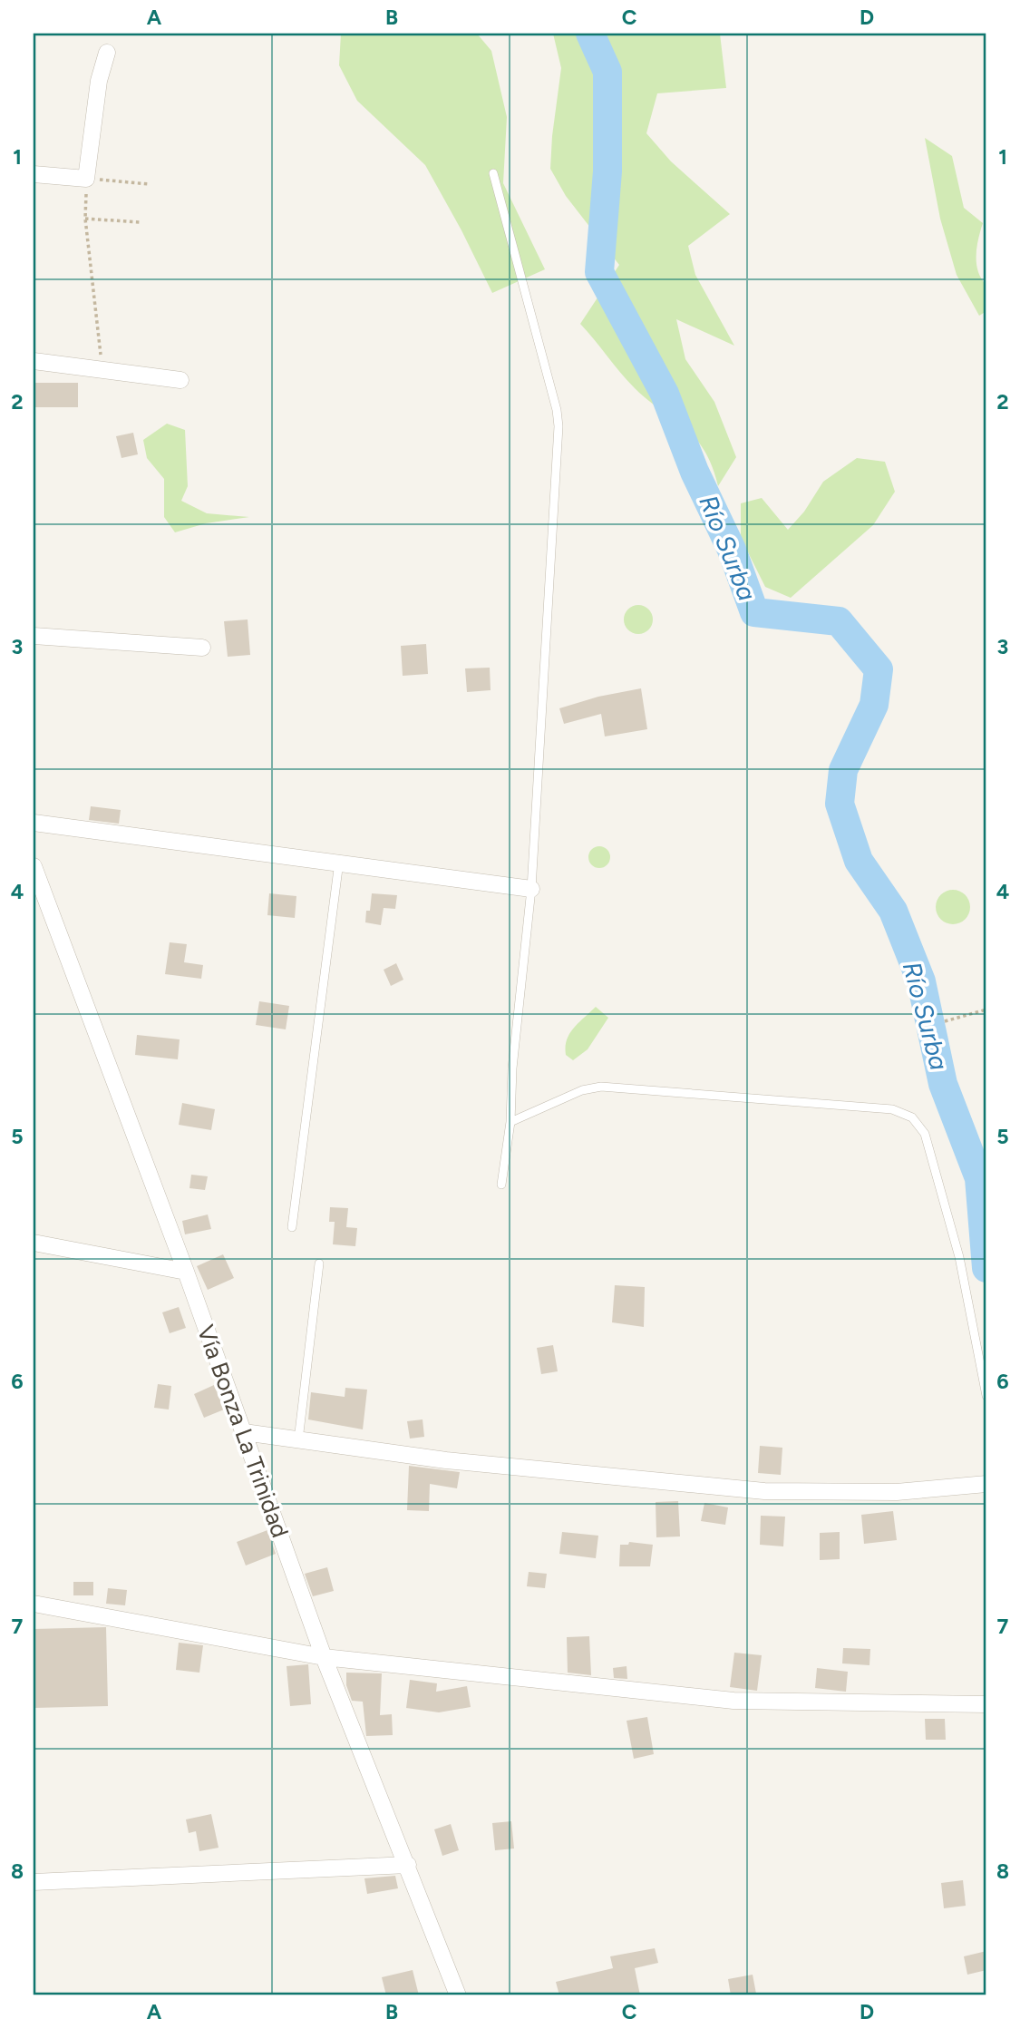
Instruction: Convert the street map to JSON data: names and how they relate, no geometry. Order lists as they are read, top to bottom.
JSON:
{
  "streets": {
    "street": ["Vía Bonza La Trinidad"]
  },
  "water": ["Río Surba"],
  "grid": {
    "columns": [
      "A",
      "B",
      "C",
      "D"
    ],
    "rows": [
      "1",
      "2",
      "3",
      "4",
      "5",
      "6",
      "7",
      "8"
    ]
  }
}
